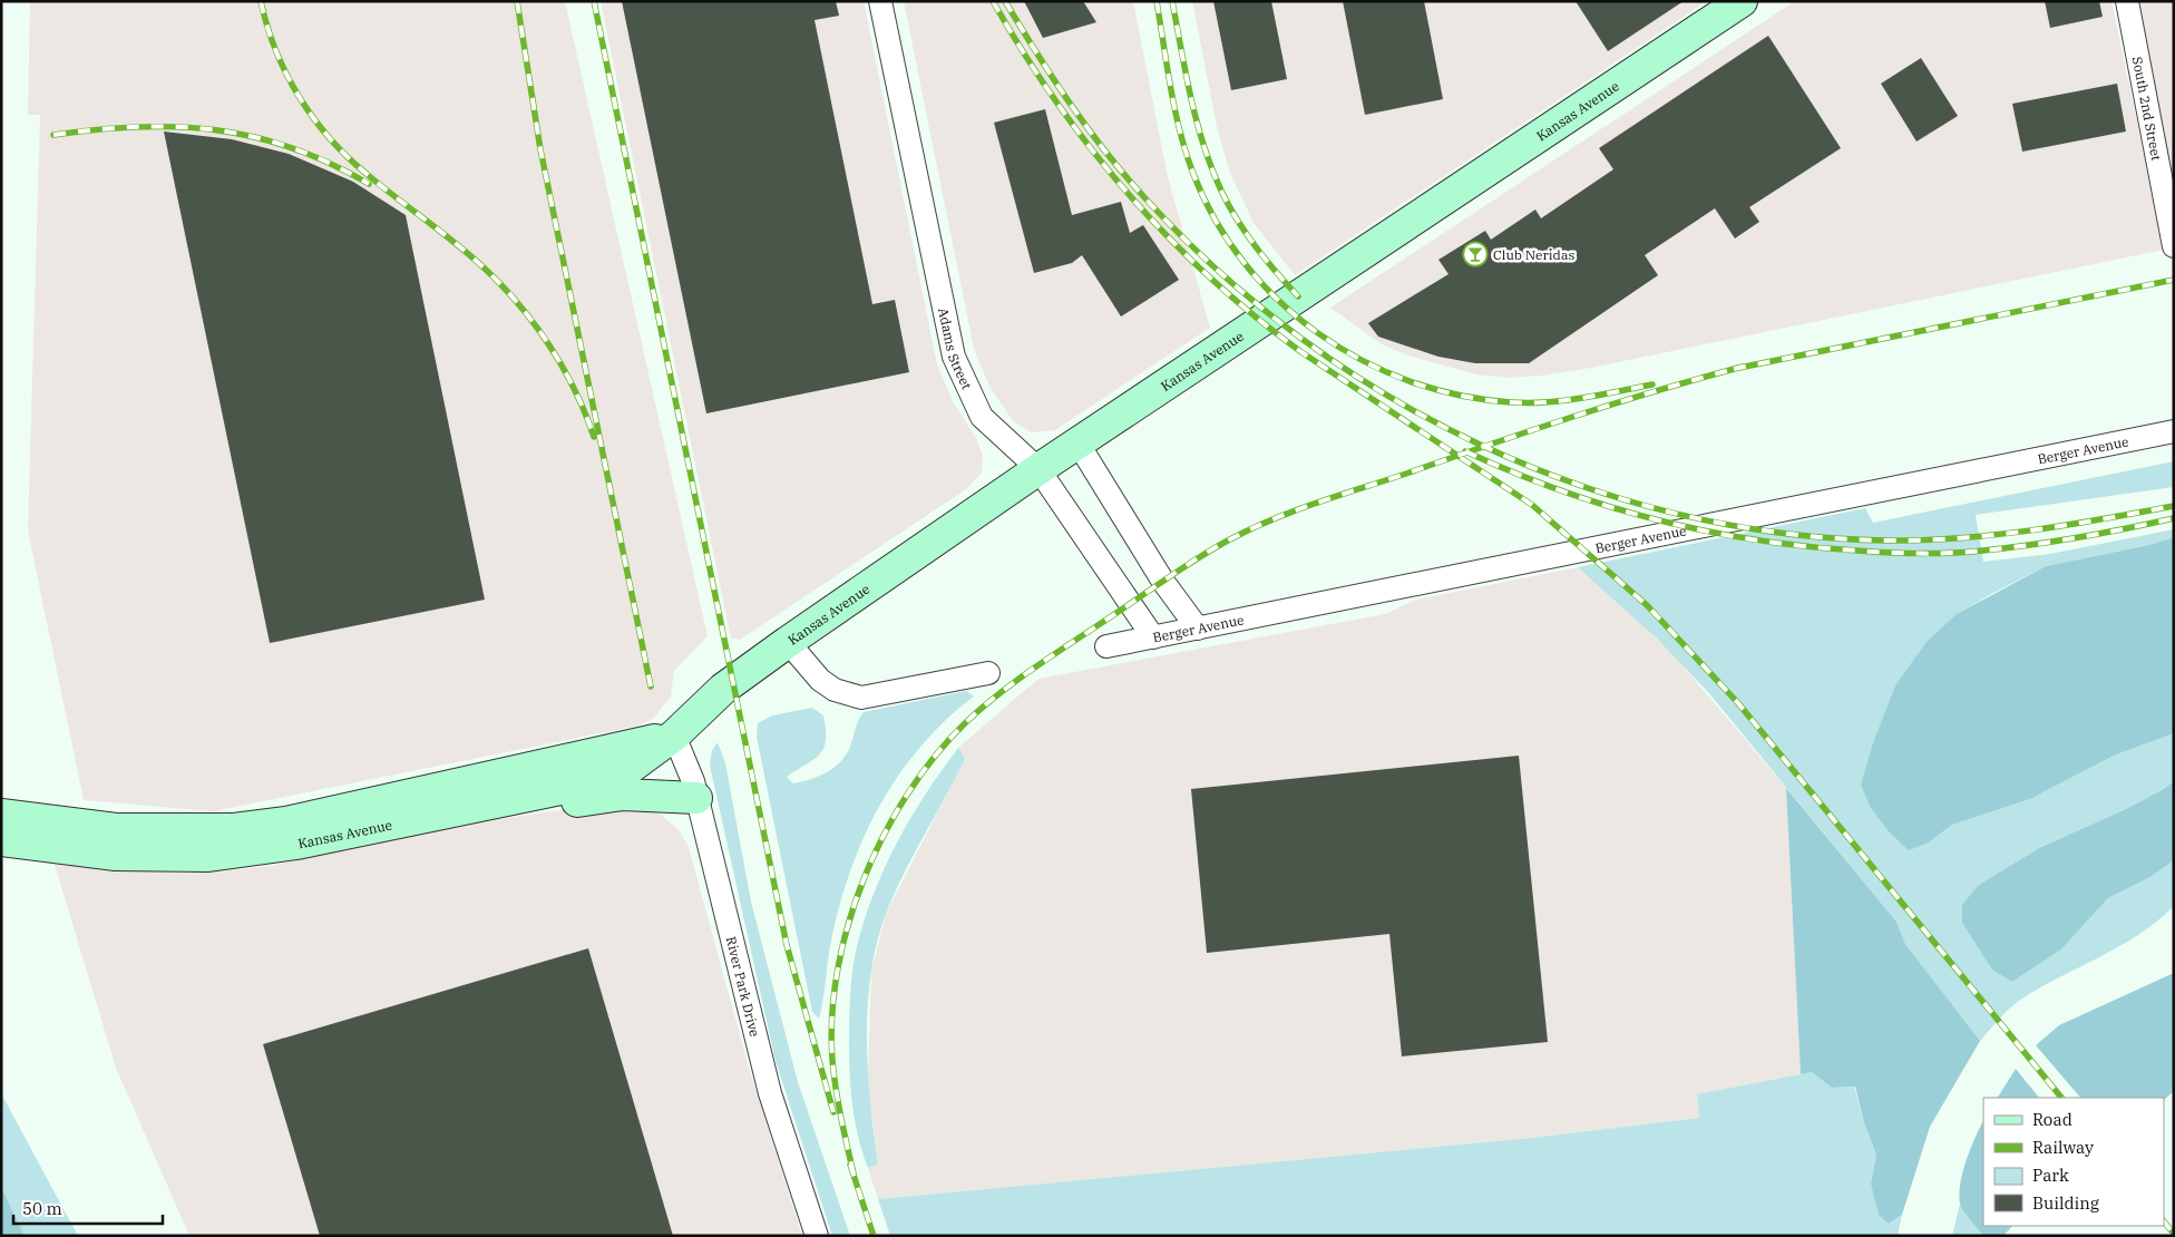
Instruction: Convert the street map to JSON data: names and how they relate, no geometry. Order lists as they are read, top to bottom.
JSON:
{
  "streets": {
    "main road": ["Kansas Avenue"],
    "street": [
      "South 2nd Street",
      "Adams Street",
      "Berger Avenue",
      "River Park Drive"
    ]
  },
  "crossings": [
    ["Kansas Avenue", "Adams Street"],
    ["Kansas Avenue", "River Park Drive"],
    ["Adams Street", "Berger Avenue"]
  ],
  "places": {
    "bar": ["Club Neridas"]
  },
  "legend": [
    "Road",
    "Railway",
    "Park",
    "Building"
  ],
  "scale_bar": "50 m"
}
